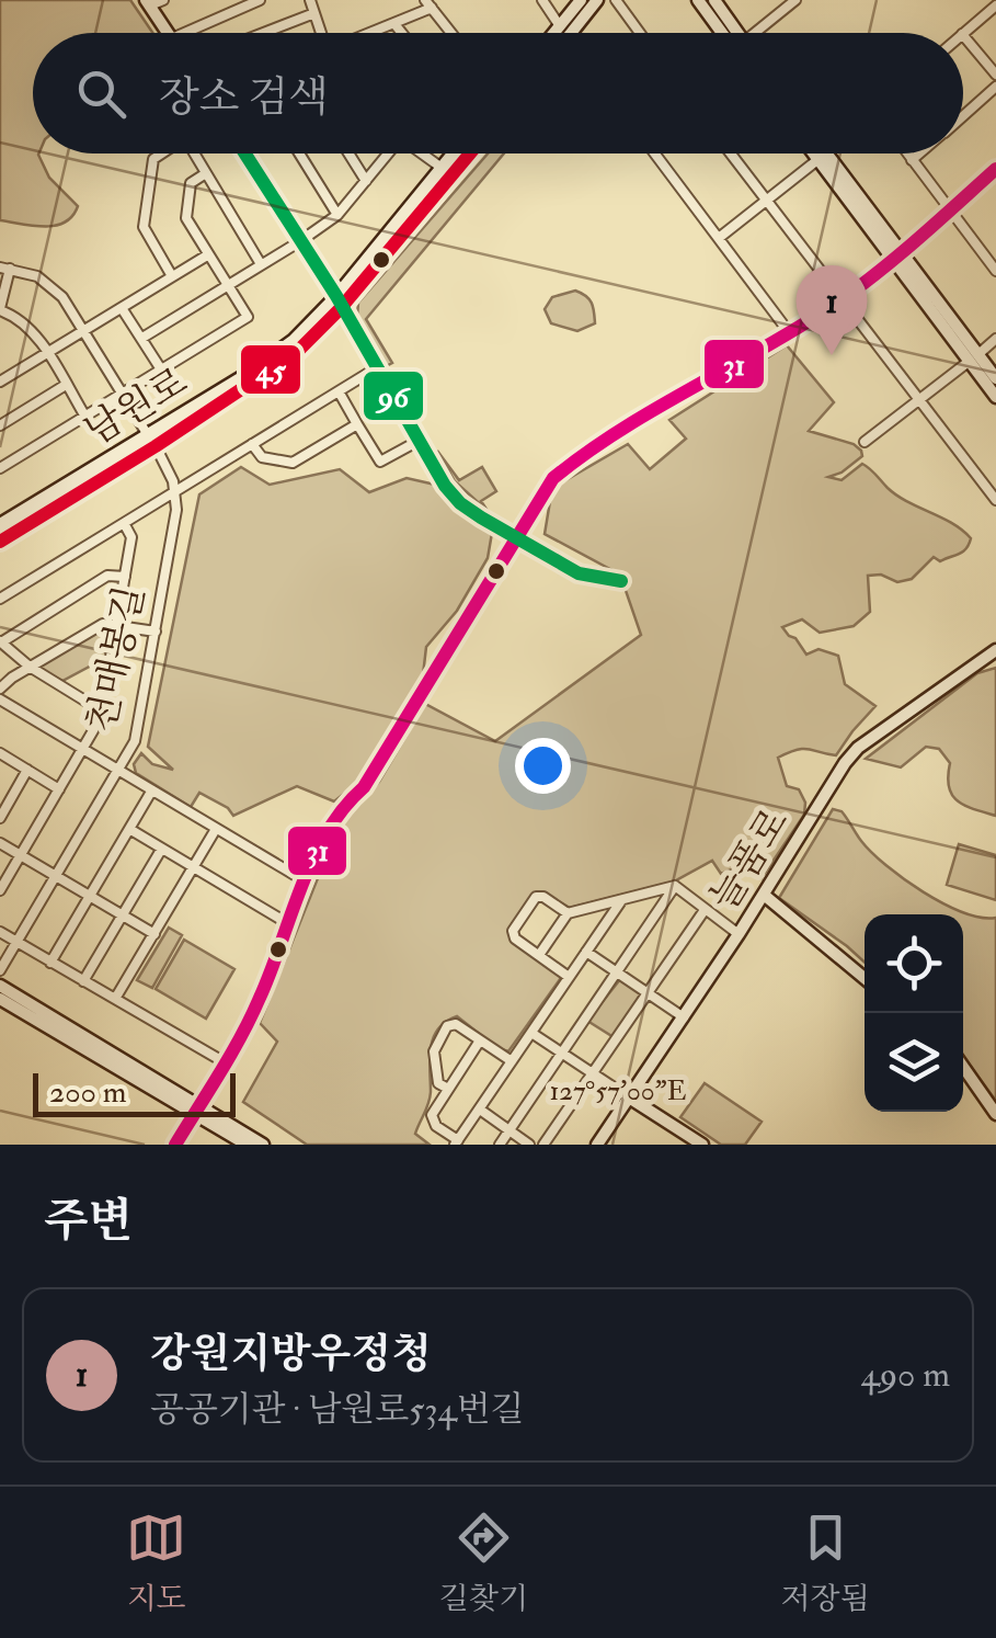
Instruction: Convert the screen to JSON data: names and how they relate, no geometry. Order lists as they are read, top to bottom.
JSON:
{
  "streets": {
    "street": ["남원로", "천매봉길", "늘품로"]
  },
  "crossings": [
    ["남원로", "천매봉길"]
  ],
  "lines": ["transit line 45", "transit line 96", "transit line 31"],
  "scale_bar": "200 m",
  "page": {
    "search": "장소 검색",
    "pins": "1",
    "scale": "200 m",
    "heading": "주변",
    "list": [
      {
        "mark": "1",
        "name": "강원지방우정청",
        "note": "공공기관 · 남원로534번길",
        "value": "490 m"
      }
    ],
    "nav": ["지도", "길찾기", "저장됨"]
  },
  "coordinates": ["127°57'00\"E"]
}
